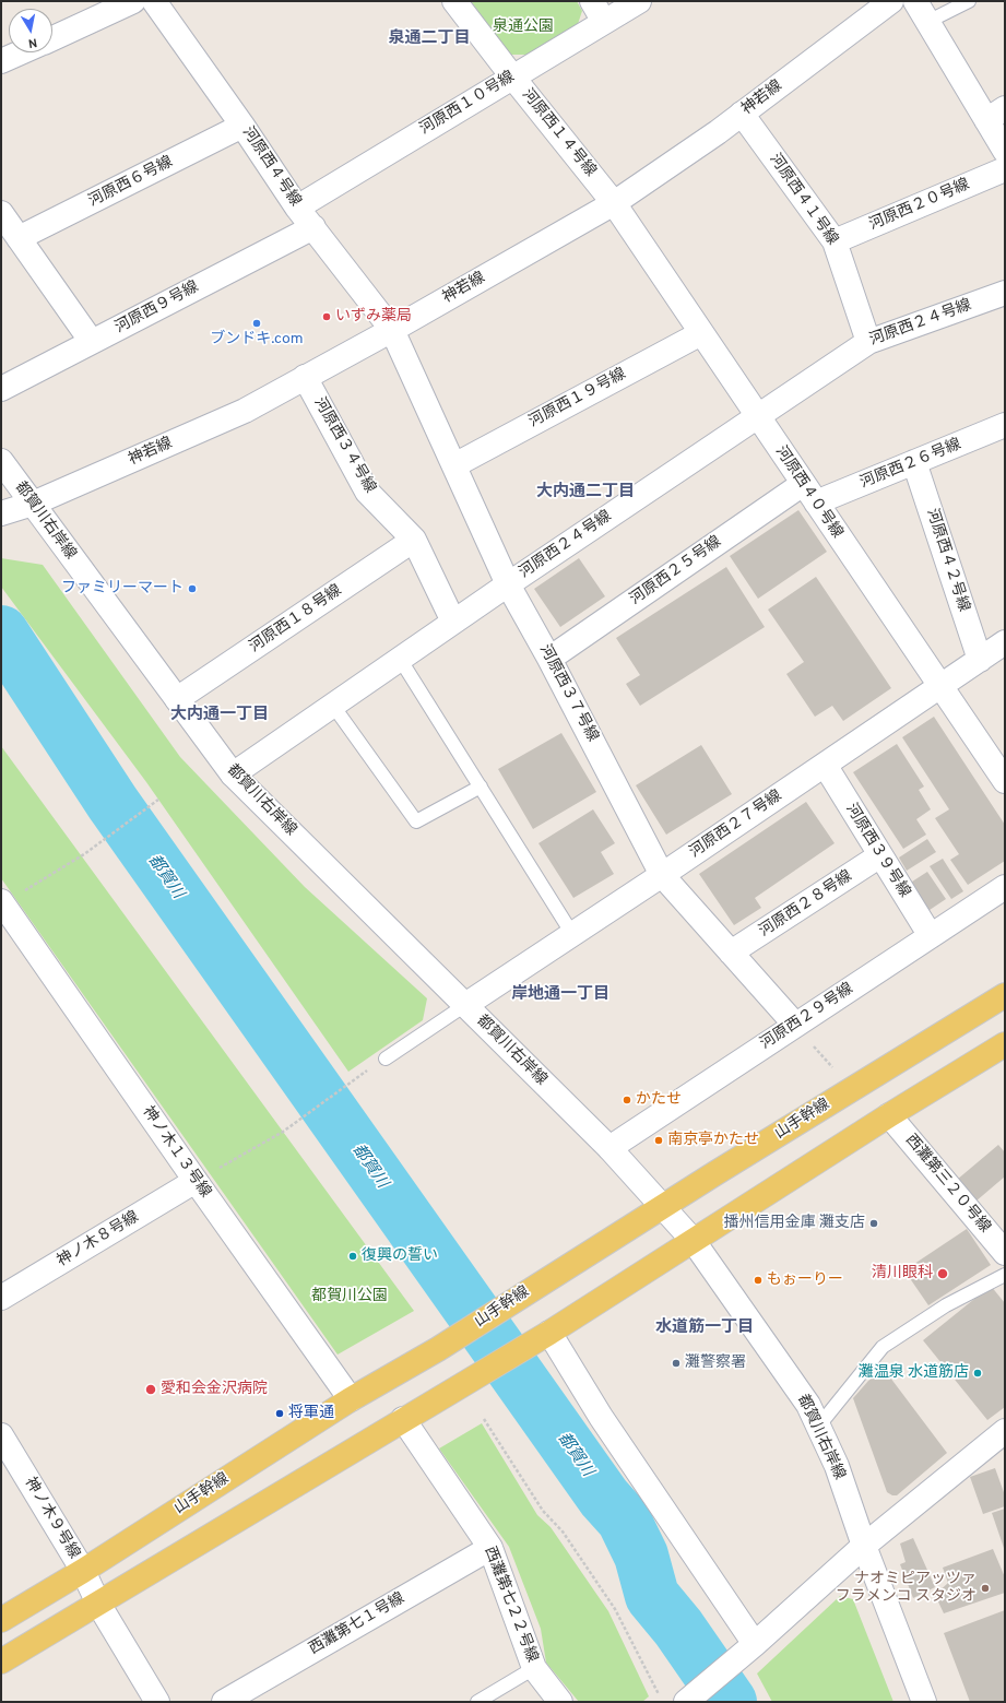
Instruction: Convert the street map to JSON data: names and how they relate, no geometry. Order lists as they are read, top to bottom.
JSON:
{
  "streets": {
    "main road": ["山手幹線"],
    "street": [
      "神若線",
      "河原西１０号線",
      "河原西１４号線",
      "河原西４号線",
      "河原西６号線",
      "河原西４１号線",
      "河原西２０号線",
      "河原西９号線",
      "河原西２４号線",
      "河原西１９号線",
      "河原西３４号線",
      "河原西２６号線",
      "河原西４０号線",
      "都賀川右岸線",
      "河原西４２号線",
      "河原西２５号線",
      "河原西１８号線",
      "河原西３７号線",
      "河原西２７号線",
      "河原西３９号線",
      "河原西２８号線",
      "河原西２９号線",
      "神ノ木１３号線",
      "西灘第三２０号線",
      "神ノ木８号線",
      "神ノ木９号線",
      "西灘第七２２号線",
      "西灘第七１号線"
    ]
  },
  "crossings": [
    ["神若線", "河原西１４号線"],
    ["神若線", "河原西４号線"],
    ["神若線", "河原西４１号線"],
    ["神若線", "河原西３４号線"],
    ["神若線", "河原西４０号線"],
    ["神若線", "都賀川右岸線"],
    ["神若線", "河原西３７号線"],
    ["河原西１０号線", "河原西１４号線"],
    ["河原西１０号線", "河原西４号線"],
    ["河原西１４号線", "河原西４０号線"],
    ["河原西４号線", "河原西６号線"],
    ["河原西４号線", "河原西９号線"],
    ["河原西４号線", "河原西３７号線"],
    ["河原西４１号線", "河原西２０号線"],
    ["河原西４１号線", "河原西２４号線"],
    ["河原西２４号線", "河原西３４号線"],
    ["河原西２４号線", "河原西４０号線"],
    ["河原西２４号線", "都賀川右岸線"],
    ["河原西２４号線", "河原西３７号線"],
    ["河原西１９号線", "河原西４０号線"],
    ["河原西１９号線", "河原西３７号線"],
    ["河原西３４号線", "河原西１８号線"],
    ["河原西２６号線", "河原西４０号線"],
    ["河原西２６号線", "河原西４２号線"],
    ["河原西２６号線", "河原西２５号線"],
    ["河原西４０号線", "河原西２５号線"],
    ["河原西４０号線", "河原西２７号線"],
    ["都賀川右岸線", "河原西１８号線"],
    ["都賀川右岸線", "河原西２７号線"],
    ["都賀川右岸線", "河原西２９号線"],
    ["都賀川右岸線", "山手幹線"],
    ["河原西４２号線", "河原西２７号線"],
    ["河原西２５号線", "河原西３７号線"],
    ["河原西３７号線", "河原西２７号線"],
    ["河原西３７号線", "河原西２８号線"],
    ["河原西３７号線", "河原西２９号線"],
    ["河原西２７号線", "河原西３９号線"],
    ["河原西３９号線", "河原西２８号線"],
    ["河原西３９号線", "河原西２９号線"],
    ["山手幹線", "神ノ木１３号線"],
    ["山手幹線", "神ノ木９号線"],
    ["神ノ木１３号線", "神ノ木８号線"],
    ["西灘第七２２号線", "西灘第七１号線"]
  ],
  "districts": [
    "泉通二丁目",
    "大内通二丁目",
    "大内通一丁目",
    "岸地通一丁目",
    "水道筋一丁目"
  ],
  "water": ["都賀川"],
  "parks": ["泉通公園", "都賀川公園"],
  "places": [
    "いずみ薬局",
    "ブンドキ.com",
    "ファミリーマート",
    "かたせ",
    "南京亭かたせ",
    "播州信用金庫 灘支店",
    "復興の誓い",
    "清川眼科",
    "もぉーりー",
    "灘警察署",
    "灘温泉 水道筋店",
    "愛和会金沢病院",
    "将軍通",
    "ナオミピアッツァ フラメンコ スタジオ"
  ],
  "north": "bottom"
}
